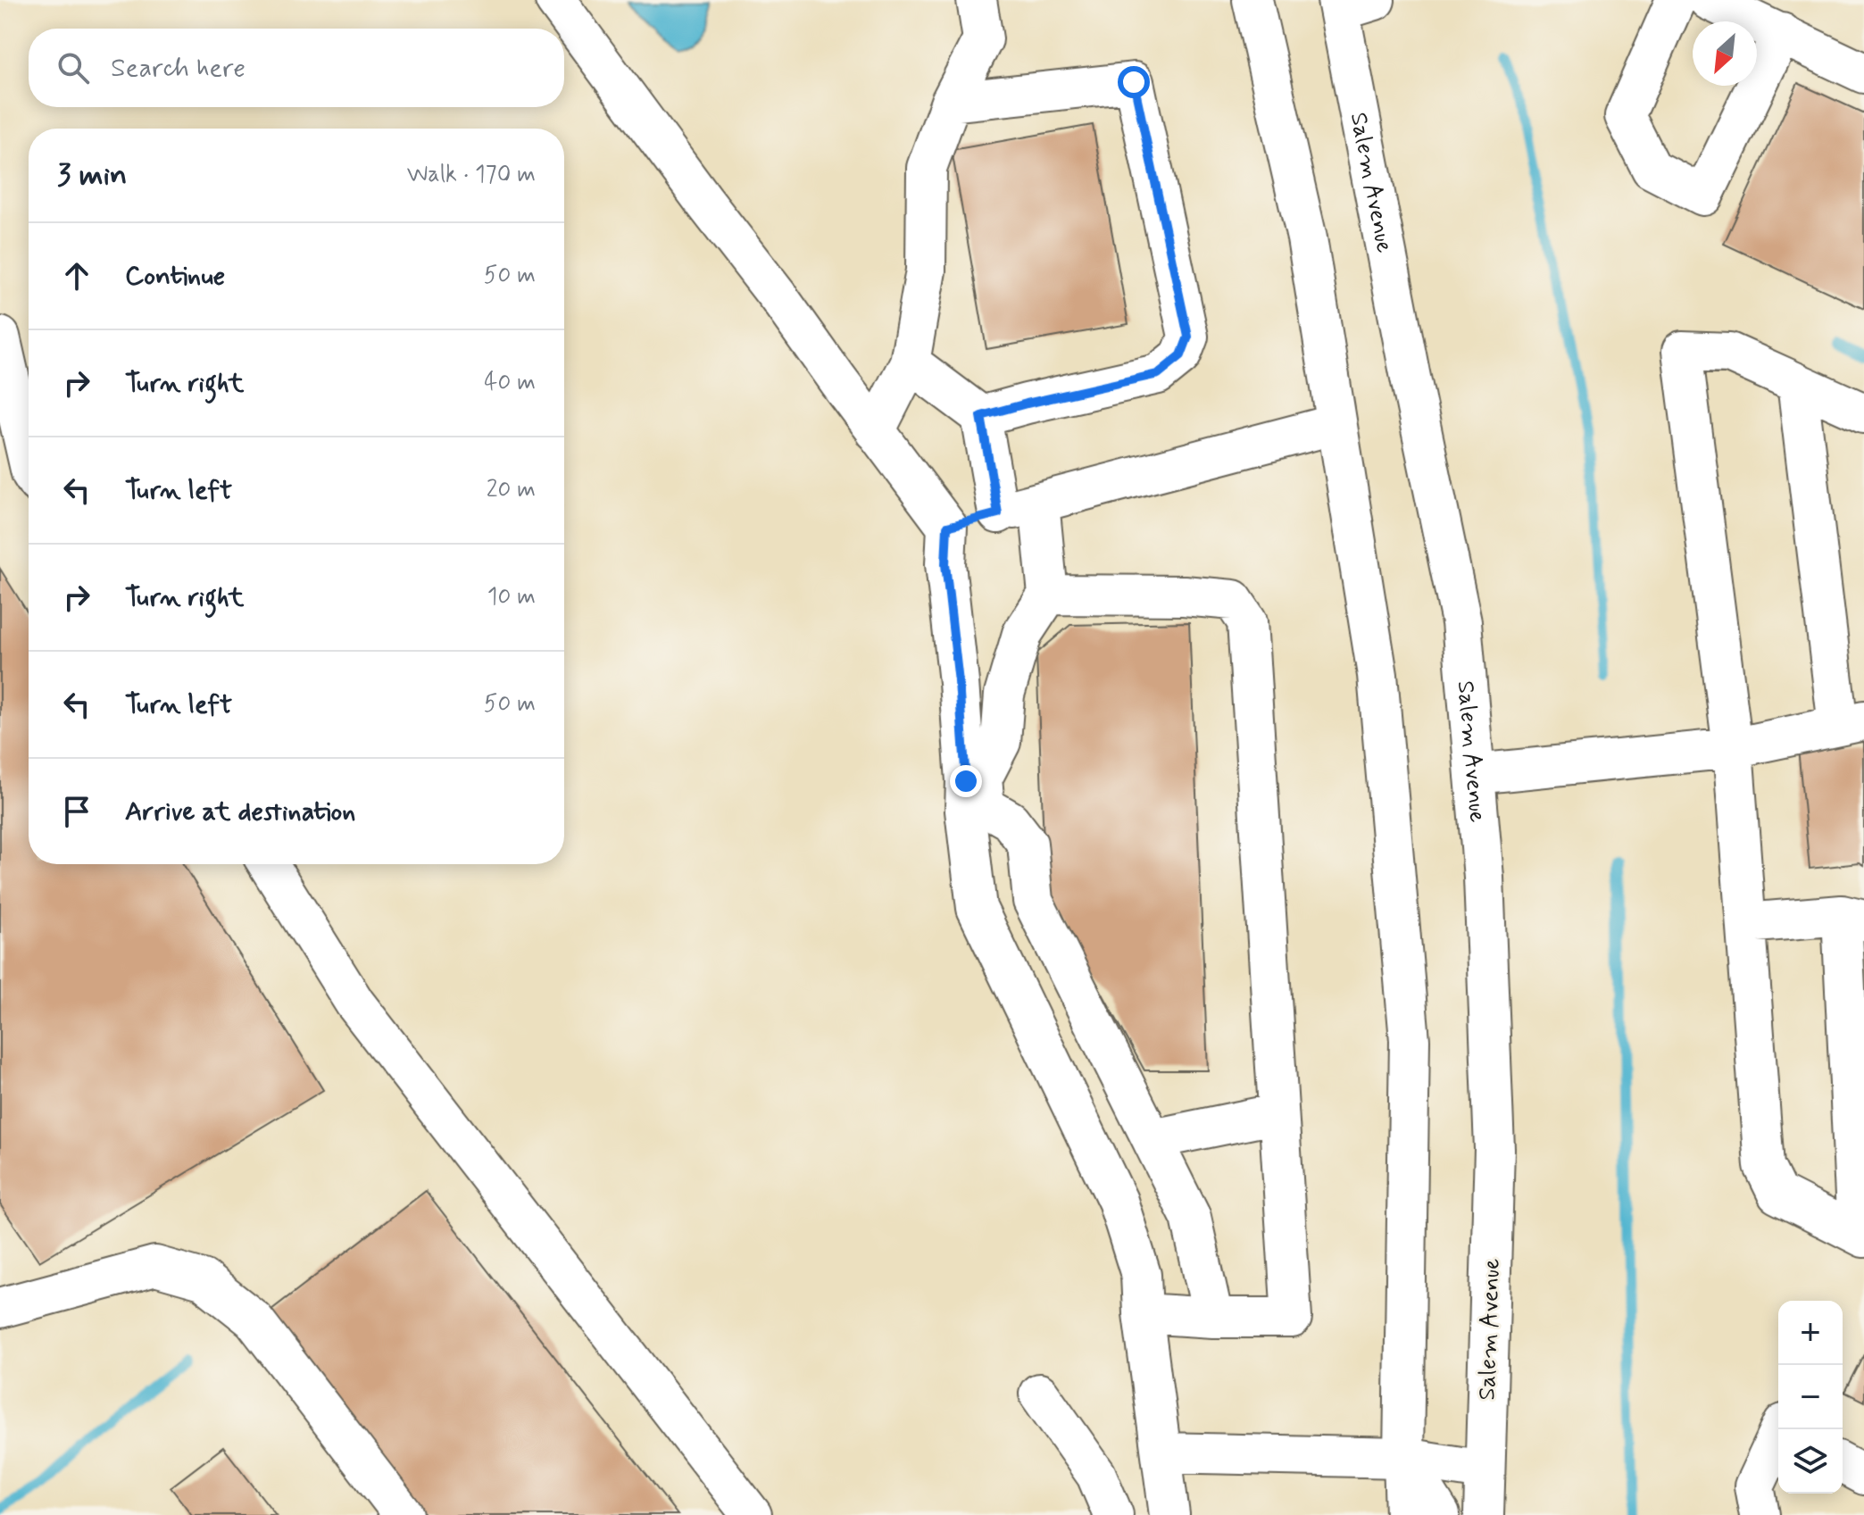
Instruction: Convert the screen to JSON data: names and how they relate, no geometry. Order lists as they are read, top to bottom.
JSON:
{
  "streets": {
    "main road": ["Salem Avenue"]
  },
  "north": "bottom left",
  "page": {
    "search": "Search here",
    "heading": ["3 min", "Walk · 170 m"],
    "list": [
      ["Continue", "50 m"],
      ["Turn right", "40 m"],
      ["Turn left", "20 m"],
      ["Turn right", "10 m"],
      ["Turn left", "50 m"],
      "Arrive at destination"
    ],
    "map_buttons": ["+", "−"]
  }
}
